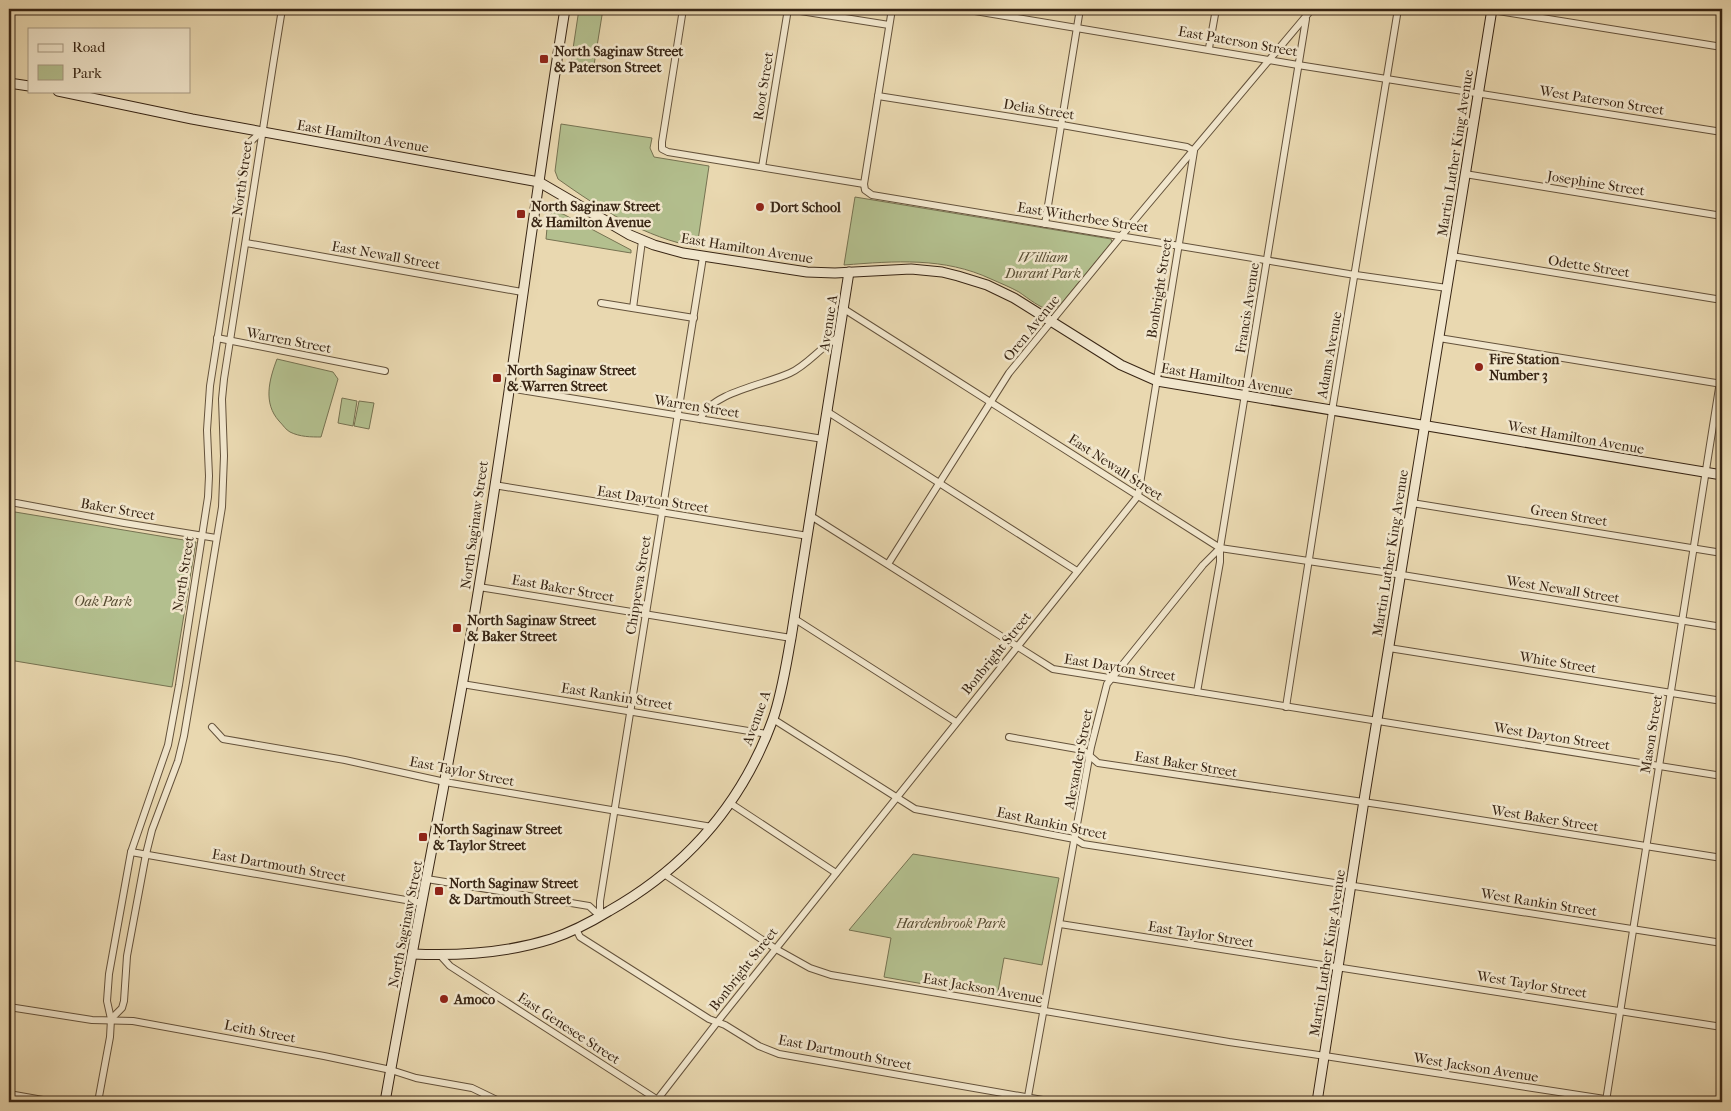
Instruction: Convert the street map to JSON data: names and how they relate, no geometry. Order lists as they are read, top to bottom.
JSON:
{
  "streets": {
    "street": [
      "East Paterson Street",
      "Root Street",
      "West Paterson Street",
      "Delia Street",
      "East Hamilton Avenue",
      "Martin Luther King Avenue",
      "North Street",
      "Josephine Street",
      "East Witherbee Street",
      "East Newall Street",
      "Odette Street",
      "Bonbright Street",
      "Francis Avenue",
      "Avenue A",
      "Oren Avenue",
      "Warren Street",
      "Adams Avenue",
      "West Hamilton Avenue",
      "East Dayton Street",
      "Baker Street",
      "Green Street",
      "North Saginaw Street",
      "Chippewa Street",
      "East Baker Street",
      "West Newall Street",
      "White Street",
      "East Rankin Street",
      "Mason Street",
      "West Dayton Street",
      "Alexander Street",
      "East Taylor Street",
      "West Baker Street",
      "East Dartmouth Street",
      "West Rankin Street",
      "West Taylor Street",
      "East Jackson Avenue",
      "East Genesee Street",
      "Leith Street",
      "West Jackson Avenue"
    ]
  },
  "crossings": [
    ["East Paterson Street", "West Paterson Street"],
    ["East Paterson Street", "Martin Luther King Avenue"],
    ["East Paterson Street", "Francis Avenue"],
    ["East Paterson Street", "Oren Avenue"],
    ["East Paterson Street", "Adams Avenue"],
    ["Root Street", "East Witherbee Street"],
    ["West Paterson Street", "Martin Luther King Avenue"],
    ["Delia Street", "Bonbright Street"],
    ["Delia Street", "Oren Avenue"],
    ["East Hamilton Avenue", "Martin Luther King Avenue"],
    ["East Hamilton Avenue", "North Street"],
    ["East Hamilton Avenue", "Bonbright Street"],
    ["East Hamilton Avenue", "Francis Avenue"],
    ["East Hamilton Avenue", "Avenue A"],
    ["East Hamilton Avenue", "Oren Avenue"],
    ["East Hamilton Avenue", "Adams Avenue"],
    ["East Hamilton Avenue", "West Hamilton Avenue"],
    ["East Hamilton Avenue", "North Saginaw Street"],
    ["East Hamilton Avenue", "Chippewa Street"],
    ["Martin Luther King Avenue", "Josephine Street"],
    ["Martin Luther King Avenue", "East Witherbee Street"],
    ["Martin Luther King Avenue", "East Newall Street"],
    ["Martin Luther King Avenue", "Odette Street"],
    ["Martin Luther King Avenue", "West Hamilton Avenue"],
    ["Martin Luther King Avenue", "East Dayton Street"],
    ["Martin Luther King Avenue", "Green Street"],
    ["Martin Luther King Avenue", "East Baker Street"],
    ["Martin Luther King Avenue", "West Newall Street"],
    ["Martin Luther King Avenue", "White Street"],
    ["Martin Luther King Avenue", "East Rankin Street"],
    ["Martin Luther King Avenue", "West Dayton Street"],
    ["Martin Luther King Avenue", "East Taylor Street"],
    ["Martin Luther King Avenue", "West Baker Street"],
    ["Martin Luther King Avenue", "West Rankin Street"],
    ["Martin Luther King Avenue", "West Taylor Street"],
    ["Martin Luther King Avenue", "East Jackson Avenue"],
    ["Martin Luther King Avenue", "West Jackson Avenue"],
    ["North Street", "East Newall Street"],
    ["North Street", "Warren Street"],
    ["North Street", "Baker Street"],
    ["North Street", "East Dartmouth Street"],
    ["North Street", "Leith Street"],
    ["East Witherbee Street", "Bonbright Street"],
    ["East Witherbee Street", "Francis Avenue"],
    ["East Witherbee Street", "Oren Avenue"],
    ["East Witherbee Street", "Adams Avenue"],
    ["East Newall Street", "Bonbright Street"],
    ["East Newall Street", "Francis Avenue"],
    ["East Newall Street", "Avenue A"],
    ["East Newall Street", "Oren Avenue"],
    ["East Newall Street", "Adams Avenue"],
    ["East Newall Street", "North Saginaw Street"],
    ["East Newall Street", "West Newall Street"],
    ["East Newall Street", "Alexander Street"],
    ["Bonbright Street", "Oren Avenue"],
    ["Bonbright Street", "East Dayton Street"],
    ["Bonbright Street", "East Rankin Street"],
    ["Bonbright Street", "East Dartmouth Street"],
    ["Bonbright Street", "East Jackson Avenue"],
    ["Bonbright Street", "East Genesee Street"],
    ["Francis Avenue", "Oren Avenue"],
    ["Francis Avenue", "East Dayton Street"],
    ["Francis Avenue", "Alexander Street"],
    ["Avenue A", "Warren Street"],
    ["Avenue A", "East Dayton Street"],
    ["Avenue A", "North Saginaw Street"],
    ["Avenue A", "Chippewa Street"],
    ["Avenue A", "East Baker Street"],
    ["Avenue A", "East Rankin Street"],
    ["Avenue A", "East Taylor Street"],
    ["Avenue A", "East Dartmouth Street"],
    ["Avenue A", "East Jackson Avenue"],
    ["Avenue A", "East Genesee Street"],
    ["Oren Avenue", "East Dayton Street"],
    ["Warren Street", "North Saginaw Street"],
    ["Warren Street", "Chippewa Street"],
    ["Adams Avenue", "East Dayton Street"],
    ["West Hamilton Avenue", "Mason Street"],
    ["East Dayton Street", "North Saginaw Street"],
    ["East Dayton Street", "Chippewa Street"],
    ["East Dayton Street", "West Dayton Street"],
    ["East Dayton Street", "Alexander Street"],
    ["Green Street", "Mason Street"],
    ["North Saginaw Street", "East Baker Street"],
    ["North Saginaw Street", "East Rankin Street"],
    ["North Saginaw Street", "East Taylor Street"],
    ["North Saginaw Street", "East Dartmouth Street"],
    ["North Saginaw Street", "Leith Street"],
    ["Chippewa Street", "East Baker Street"],
    ["Chippewa Street", "East Rankin Street"],
    ["Chippewa Street", "East Taylor Street"],
    ["East Baker Street", "Alexander Street"],
    ["East Baker Street", "West Baker Street"],
    ["West Newall Street", "Mason Street"],
    ["White Street", "Mason Street"],
    ["East Rankin Street", "Alexander Street"],
    ["East Rankin Street", "West Rankin Street"],
    ["Mason Street", "West Dayton Street"],
    ["Mason Street", "West Baker Street"],
    ["Mason Street", "West Rankin Street"],
    ["Mason Street", "West Taylor Street"],
    ["Mason Street", "West Jackson Avenue"],
    ["Alexander Street", "East Taylor Street"],
    ["Alexander Street", "East Dartmouth Street"],
    ["Alexander Street", "East Jackson Avenue"],
    ["East Taylor Street", "West Taylor Street"],
    ["East Jackson Avenue", "West Jackson Avenue"]
  ],
  "parks": ["William Durant Park", "Oak Park", "Hardenbrook Park"],
  "places": {
    "transit": [
      "North Saginaw Street & Paterson Street",
      "North Saginaw Street & Hamilton Avenue",
      "North Saginaw Street & Warren Street",
      "North Saginaw Street & Baker Street",
      "North Saginaw Street & Taylor Street",
      "North Saginaw Street & Dartmouth Street"
    ],
    "other": ["Dort School", "Fire Station Number 3", "Amoco"]
  },
  "legend": ["Road", "Park"]
}
